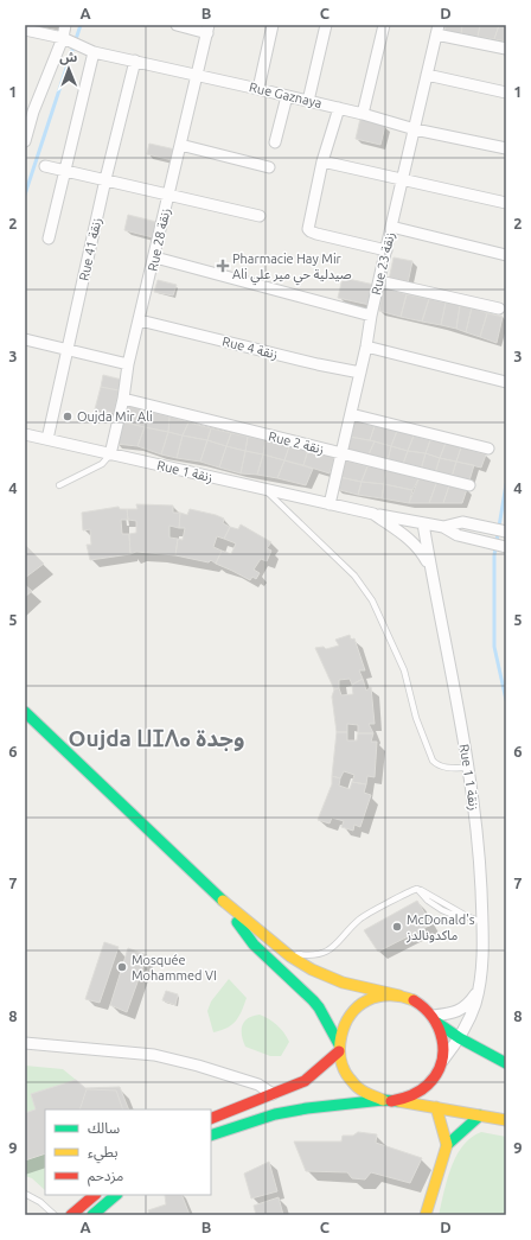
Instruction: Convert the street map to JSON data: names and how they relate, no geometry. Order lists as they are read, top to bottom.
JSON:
{
  "streets": {
    "street": [
      "Rue Gaznaya",
      "Rue 28 زنقة",
      "Rue 41 زنقة",
      "Rue 23 زنقة",
      "Rue 4 زنقة",
      "Rue 2 زنقة",
      "Rue زنقة 1",
      "Rue 1 زنقة 1"
    ]
  },
  "crossings": [
    ["Rue Gaznaya", "Rue 28 زنقة"],
    ["Rue Gaznaya", "Rue 41 زنقة"],
    ["Rue Gaznaya", "Rue 23 زنقة"],
    ["Rue 28 زنقة", "Rue 4 زنقة"],
    ["Rue 28 زنقة", "Rue 2 زنقة"],
    ["Rue 28 زنقة", "Rue زنقة 1"],
    ["Rue 41 زنقة", "Rue زنقة 1"],
    ["Rue 23 زنقة", "Rue 4 زنقة"],
    ["Rue 23 زنقة", "Rue 2 زنقة"],
    ["Rue 23 زنقة", "Rue زنقة 1"],
    ["Rue زنقة 1", "Rue 1 زنقة 1"]
  ],
  "districts": ["Oujda ⵡⵊⴷⴰ وجدة"],
  "places": {
    "health": ["Pharmacie Hay Mir Ali صيدلية حي مير علي"],
    "other": ["Oujda Mir Ali", "McDonald's ماكدونالدز", "Mosquée Mohammed VI"]
  },
  "legend": ["سالك", "بطيء", "مزدحم"],
  "north": "top",
  "grid": {
    "columns": [
      "A",
      "B",
      "C",
      "D"
    ],
    "rows": [
      "1",
      "2",
      "3",
      "4",
      "5",
      "6",
      "7",
      "8",
      "9"
    ]
  }
}
